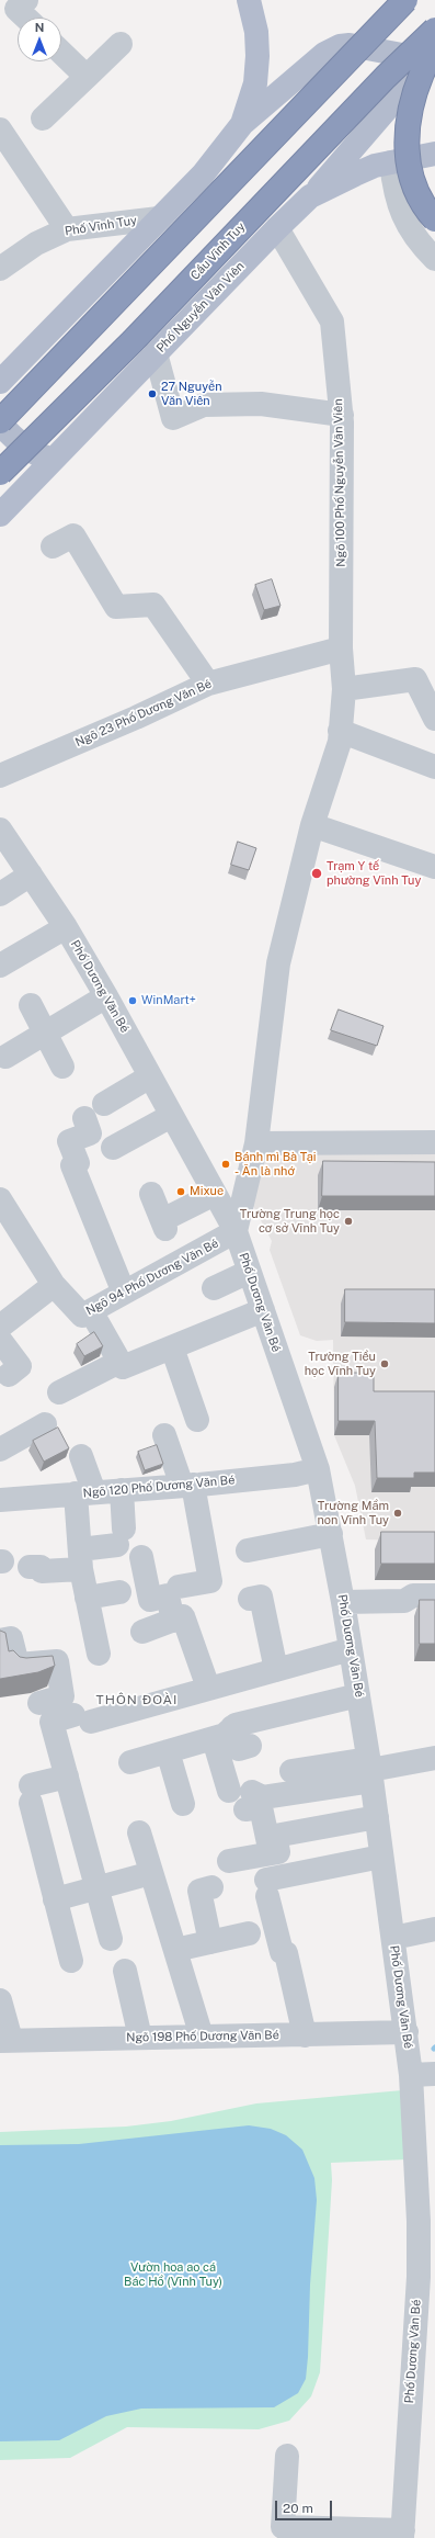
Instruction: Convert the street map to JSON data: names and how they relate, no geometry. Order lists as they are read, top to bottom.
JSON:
{
  "streets": {
    "highway": ["Cầu Vĩnh Tuy"],
    "main road": ["Phố Nguyễn Văn Viên"],
    "street": [
      "Phố Vĩnh Tuy",
      "Ngõ 100 Phố Nguyễn Văn Viên",
      "Ngõ 23 Phố Dương Văn Bé",
      "Phố Dương Văn Bé",
      "Ngõ 94 Phố Dương Văn Bé",
      "Ngõ 120 Phố Dương Văn Bé",
      "Ngõ 198 Phố Dương Văn Bé"
    ]
  },
  "crossings": [
    ["Phố Nguyễn Văn Viên", "Ngõ 100 Phố Nguyễn Văn Viên"],
    ["Ngõ 100 Phố Nguyễn Văn Viên", "Ngõ 23 Phố Dương Văn Bé"],
    ["Ngõ 100 Phố Nguyễn Văn Viên", "Phố Dương Văn Bé"],
    ["Ngõ 100 Phố Nguyễn Văn Viên", "Ngõ 94 Phố Dương Văn Bé"],
    ["Phố Dương Văn Bé", "Ngõ 94 Phố Dương Văn Bé"],
    ["Phố Dương Văn Bé", "Ngõ 120 Phố Dương Văn Bé"],
    ["Phố Dương Văn Bé", "Ngõ 198 Phố Dương Văn Bé"]
  ],
  "districts": ["THÔN ĐOÀI"],
  "parks": ["Vườn hoa ao cá Bác Hồ (Vĩnh Tuy)"],
  "places": [
    "27 Nguyễn Văn Viên",
    "Trạm Y tế phường Vĩnh Tuy",
    "WinMart+",
    "Bánh mì Bà Tại - Ăn là nhớ",
    "Mixue",
    "Trường Trung học cơ sở Vĩnh Tuy",
    "Trường Tiểu học Vĩnh Tuy",
    "Trường Mầm non Vĩnh Tuy"
  ],
  "scale_bar": "20 m",
  "north": "top"
}
